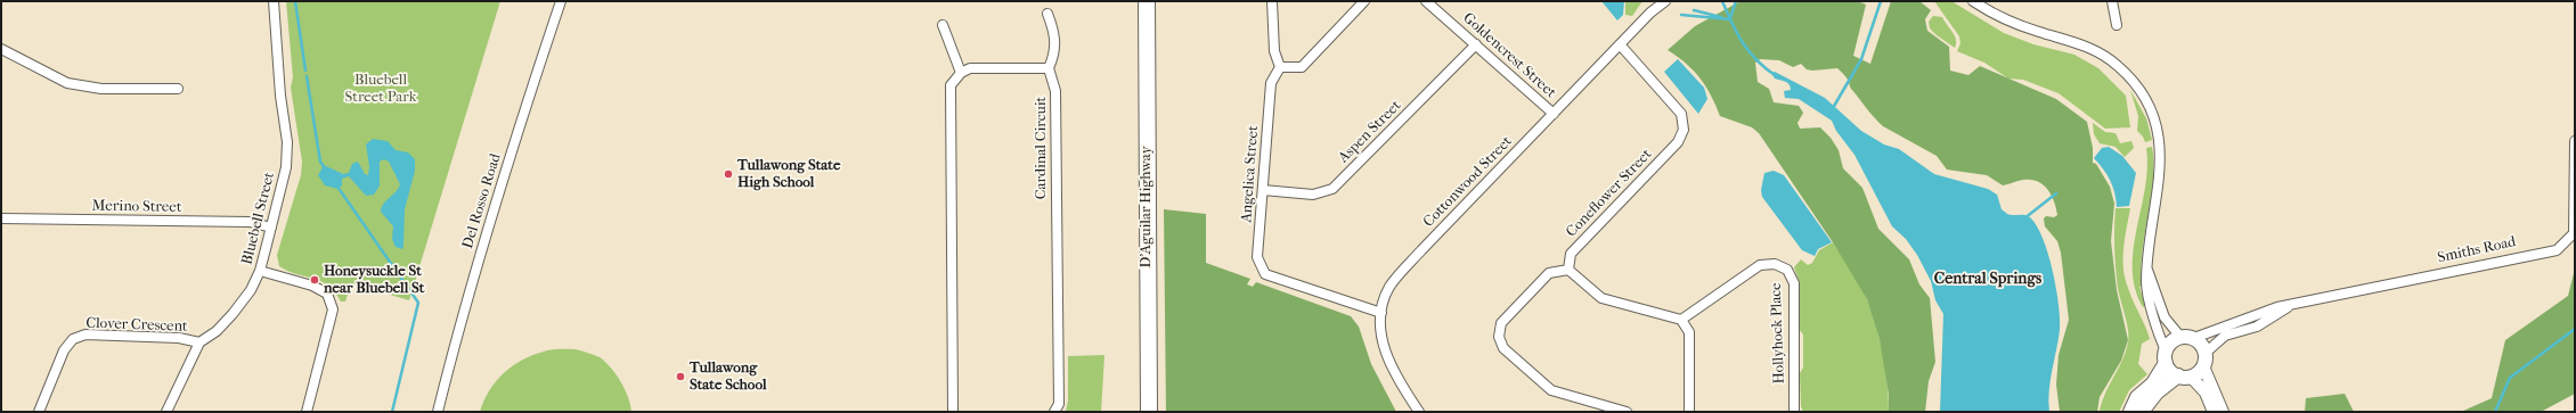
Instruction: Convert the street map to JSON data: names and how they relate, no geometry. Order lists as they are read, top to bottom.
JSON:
{
  "streets": {
    "highway": ["D'Aguilar Highway"],
    "street": [
      "Goldencrest Street",
      "Aspen Street",
      "Cardinal Circuit",
      "Angelica Street",
      "Cottonwood Street",
      "Coneflower Street",
      "Del Rosso Road",
      "Merino Street",
      "Bluebell Street",
      "Smiths Road",
      "Clover Crescent",
      "Hollyhock Place"
    ]
  },
  "crossings": [
    ["Goldencrest Street", "Aspen Street"],
    ["Goldencrest Street", "Cottonwood Street"],
    ["Aspen Street", "Angelica Street"],
    ["Angelica Street", "Cottonwood Street"],
    ["Cottonwood Street", "Coneflower Street"],
    ["Merino Street", "Bluebell Street"],
    ["Bluebell Street", "Clover Crescent"]
  ],
  "districts": ["Central Springs"],
  "parks": ["Bluebell Street Park"],
  "places": ["Tullawong State High School", "Honeysuckle St near Bluebell St", "Tullawong State School"]
}
